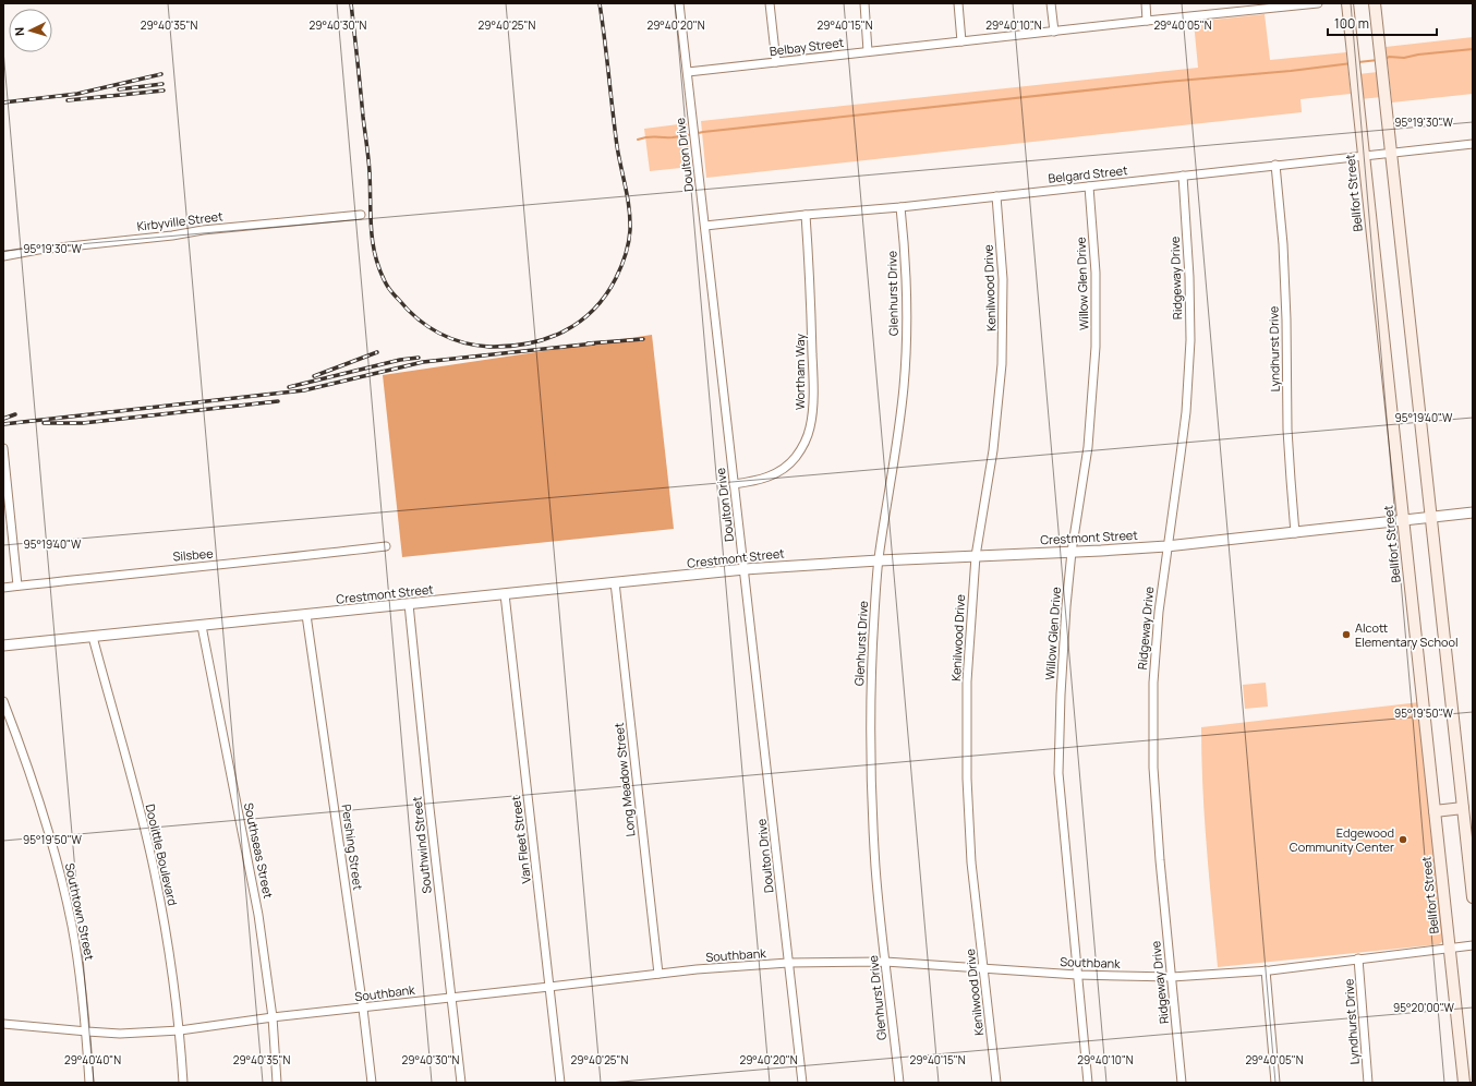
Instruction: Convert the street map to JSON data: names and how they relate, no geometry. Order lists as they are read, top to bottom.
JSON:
{
  "streets": {
    "main road": ["Bellfort Street"],
    "street": [
      "Belbay Street",
      "Doulton Drive",
      "Belgard Street",
      "Kirbyville Street",
      "Ridgeway Drive",
      "Willow Glen Drive",
      "Kenilwood Drive",
      "Glenhurst Drive",
      "Lyndhurst Drive",
      "Wortham Way",
      "Crestmont Street",
      "Silsbee",
      "Long Meadow Street",
      "Van Fleet Street",
      "Southwind Street",
      "Pershing Street",
      "Southseas Street",
      "Doolittle Boulevard",
      "Southtown Street",
      "Southbank"
    ]
  },
  "crossings": [
    ["Belbay Street", "Doulton Drive"],
    ["Doulton Drive", "Belgard Street"],
    ["Doulton Drive", "Wortham Way"],
    ["Doulton Drive", "Crestmont Street"],
    ["Doulton Drive", "Southbank"],
    ["Belgard Street", "Bellfort Street"],
    ["Belgard Street", "Ridgeway Drive"],
    ["Belgard Street", "Willow Glen Drive"],
    ["Belgard Street", "Kenilwood Drive"],
    ["Belgard Street", "Glenhurst Drive"],
    ["Belgard Street", "Lyndhurst Drive"],
    ["Belgard Street", "Wortham Way"],
    ["Bellfort Street", "Crestmont Street"],
    ["Bellfort Street", "Southbank"],
    ["Ridgeway Drive", "Crestmont Street"],
    ["Ridgeway Drive", "Southbank"],
    ["Willow Glen Drive", "Crestmont Street"],
    ["Willow Glen Drive", "Southbank"],
    ["Kenilwood Drive", "Crestmont Street"],
    ["Kenilwood Drive", "Southbank"],
    ["Glenhurst Drive", "Crestmont Street"],
    ["Glenhurst Drive", "Southbank"],
    ["Lyndhurst Drive", "Crestmont Street"],
    ["Lyndhurst Drive", "Southbank"],
    ["Crestmont Street", "Long Meadow Street"],
    ["Crestmont Street", "Van Fleet Street"],
    ["Crestmont Street", "Southwind Street"],
    ["Crestmont Street", "Pershing Street"],
    ["Crestmont Street", "Southseas Street"],
    ["Crestmont Street", "Doolittle Boulevard"],
    ["Long Meadow Street", "Southbank"],
    ["Van Fleet Street", "Southbank"],
    ["Southwind Street", "Southbank"],
    ["Pershing Street", "Southbank"],
    ["Southseas Street", "Southbank"],
    ["Doolittle Boulevard", "Southbank"],
    ["Southtown Street", "Southbank"]
  ],
  "places": ["Alcott Elementary School", "Edgewood Community Center"],
  "scale_bar": "100 m",
  "north": "left",
  "coordinates": [
    "29°40'35\"N",
    "29°40'30\"N",
    "29°40'25\"N",
    "29°40'20\"N",
    "29°40'15\"N",
    "29°40'10\"N",
    "29°40'05\"N",
    "95°19'30\"W",
    "95°19'40\"W",
    "95°19'50\"W",
    "95°20'00\"W",
    "29°40'40\"N"
  ]
}
